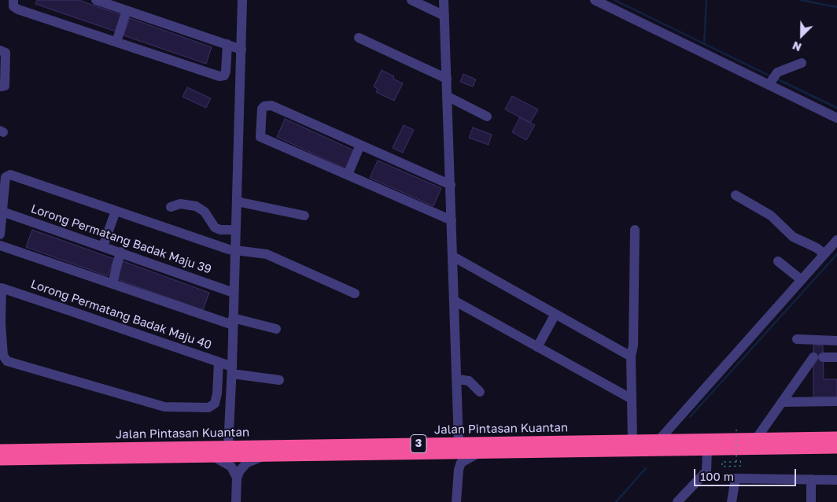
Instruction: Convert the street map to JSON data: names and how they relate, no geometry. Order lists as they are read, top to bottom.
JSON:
{
  "streets": {
    "highway": ["Jalan Pintasan Kuantan", "3"],
    "street": ["Lorong Permatang Badak Maju 39", "Lorong Permatang Badak Maju 40"]
  },
  "scale_bar": "100 m",
  "north": "bottom left"
}
